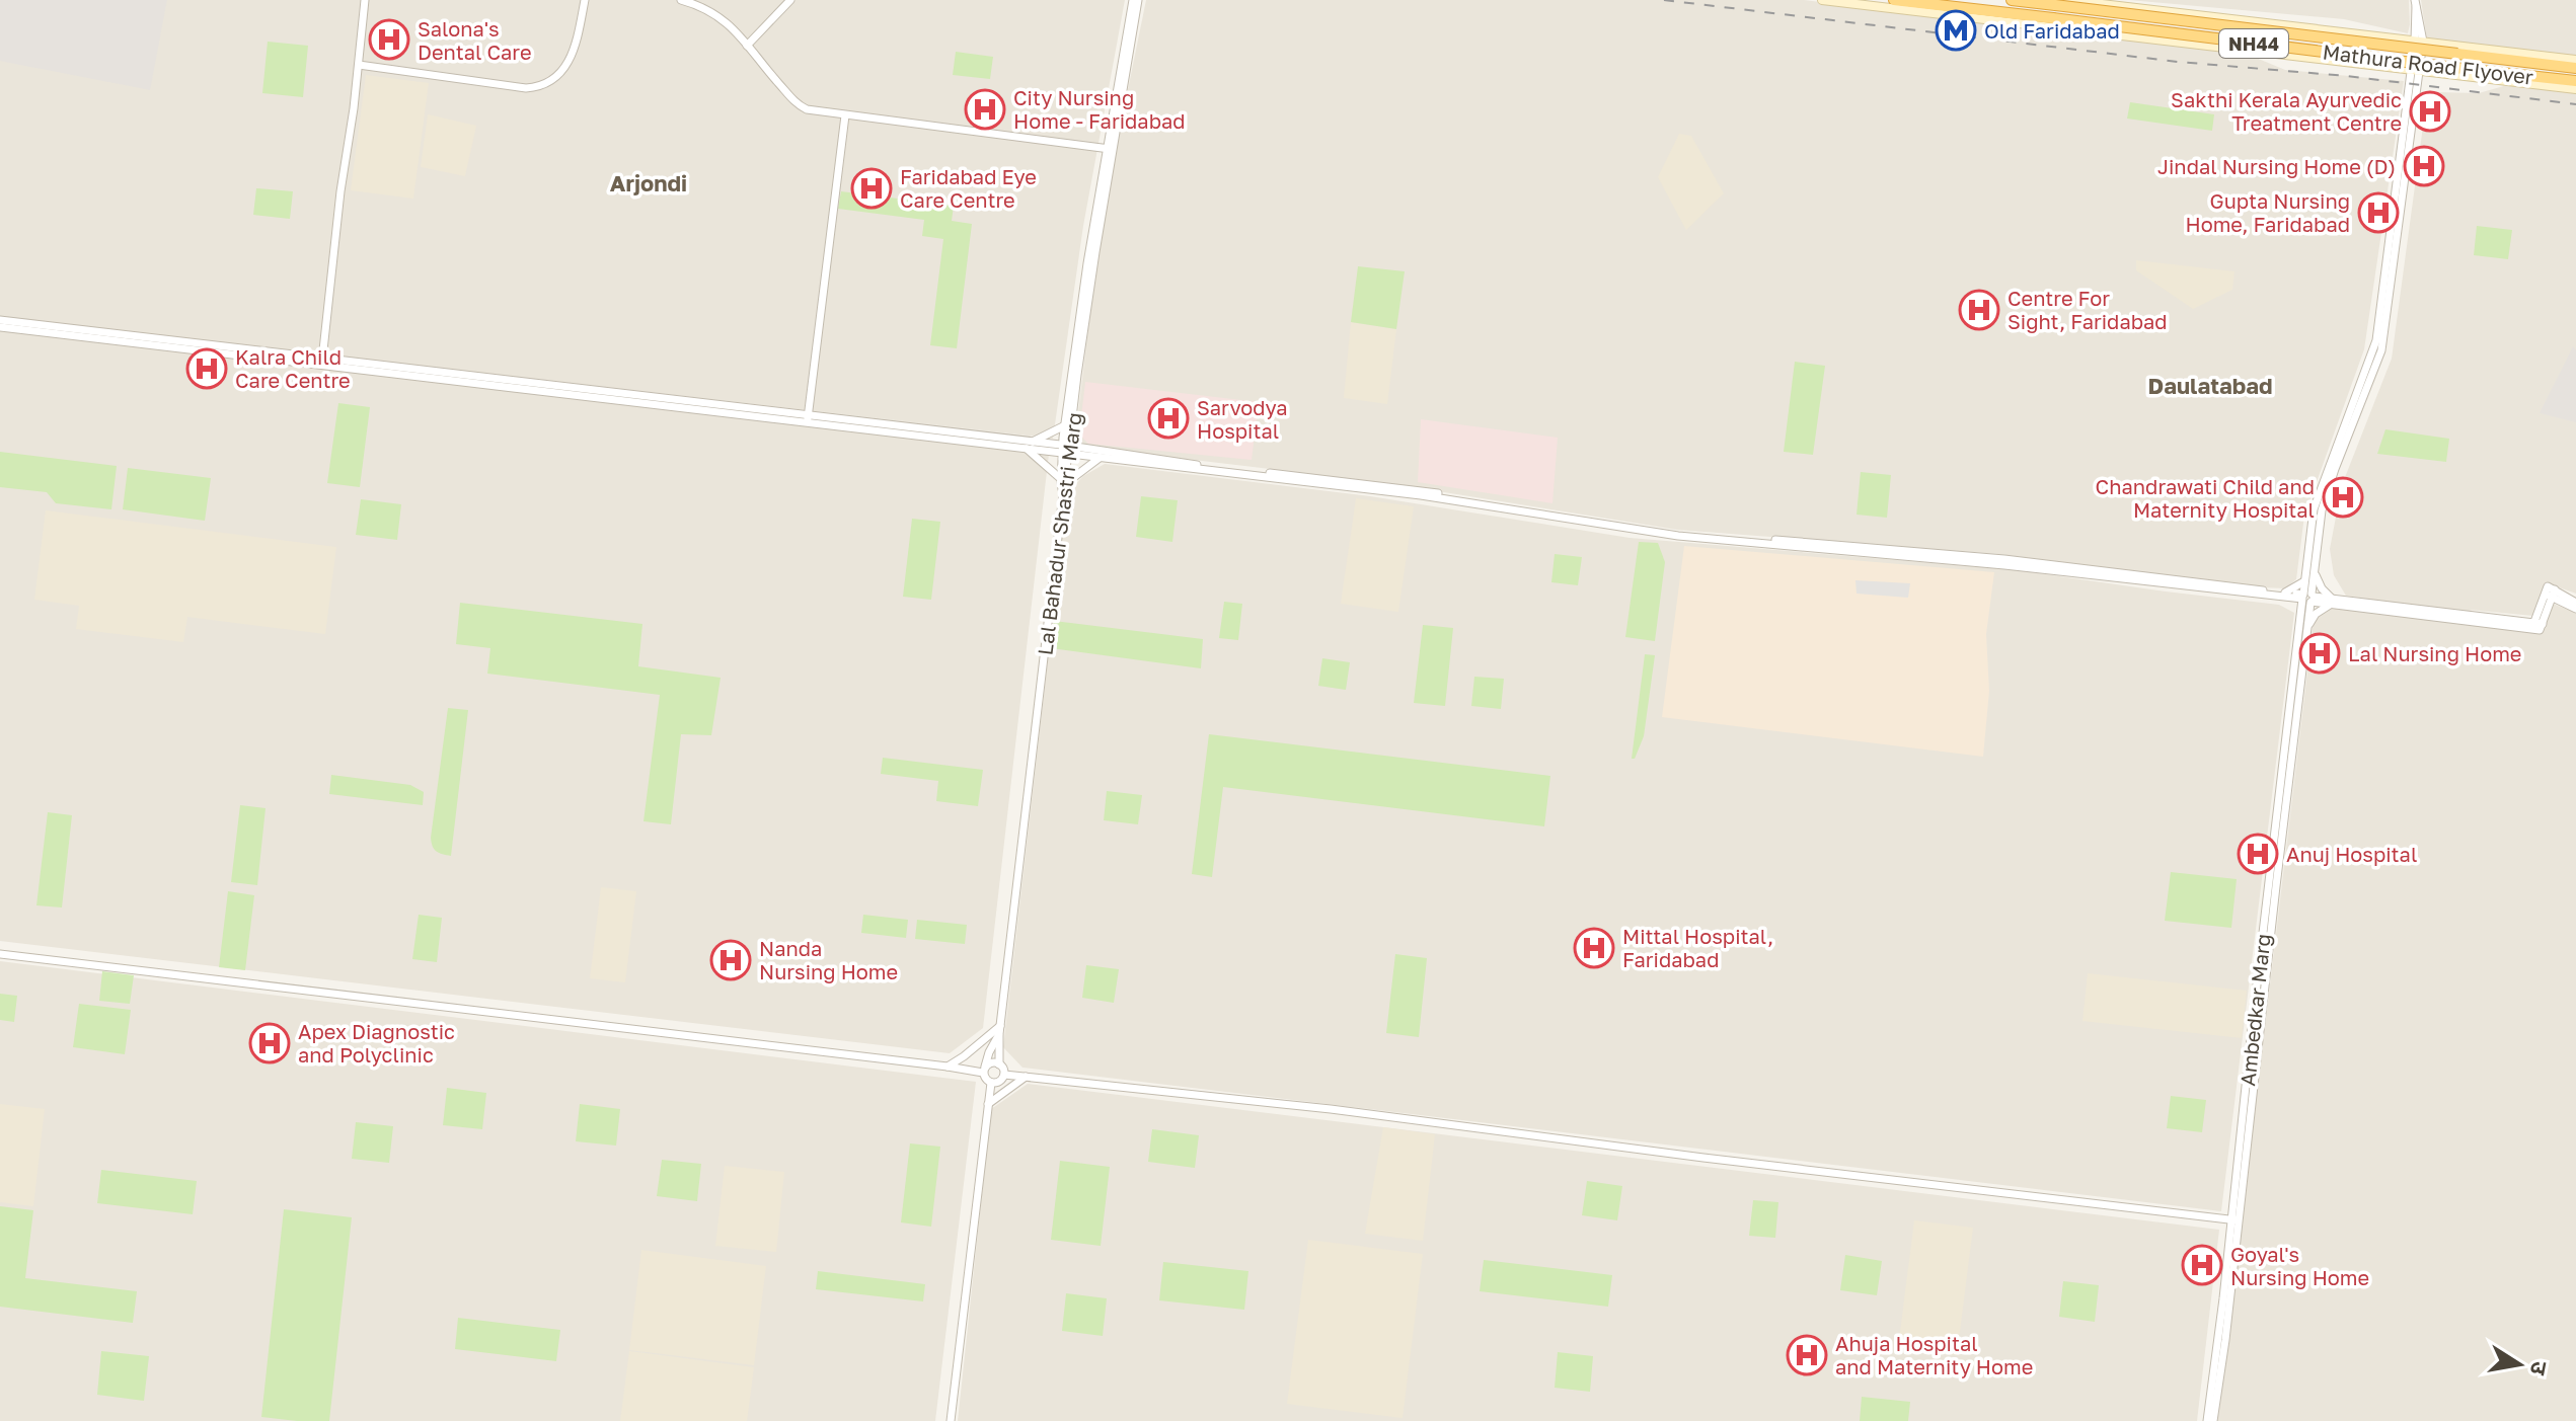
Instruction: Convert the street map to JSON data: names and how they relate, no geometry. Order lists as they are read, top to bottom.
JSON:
{
  "streets": {
    "highway": ["NH44", "Mathura Road Flyover"],
    "street": ["Lal Bahadur Shastri Marg", "Ambedkar Marg"]
  },
  "districts": ["Arjondi", "Daulatabad"],
  "places": {
    "metro station": ["Old Faridabad"],
    "hospital": [
      "Salona's Dental Care",
      "City Nursing Home - Faridabad",
      "Sakthi Kerala Ayurvedic Treatment Centre",
      "Jindal Nursing Home (D)",
      "Faridabad Eye Care Centre",
      "Gupta Nursing Home, Faridabad",
      "Centre For Sight, Faridabad",
      "Kalra Child Care Centre",
      "Sarvodya Hospital",
      "Chandrawati Child and Maternity Hospital",
      "Lal Nursing Home",
      "Anuj Hospital",
      "Mittal Hospital, Faridabad",
      "Nanda Nursing Home",
      "Apex Diagnostic and Polyclinic",
      "Goyal's Nursing Home",
      "Ahuja Hospital and Maternity Home"
    ]
  },
  "north": "right"
}
